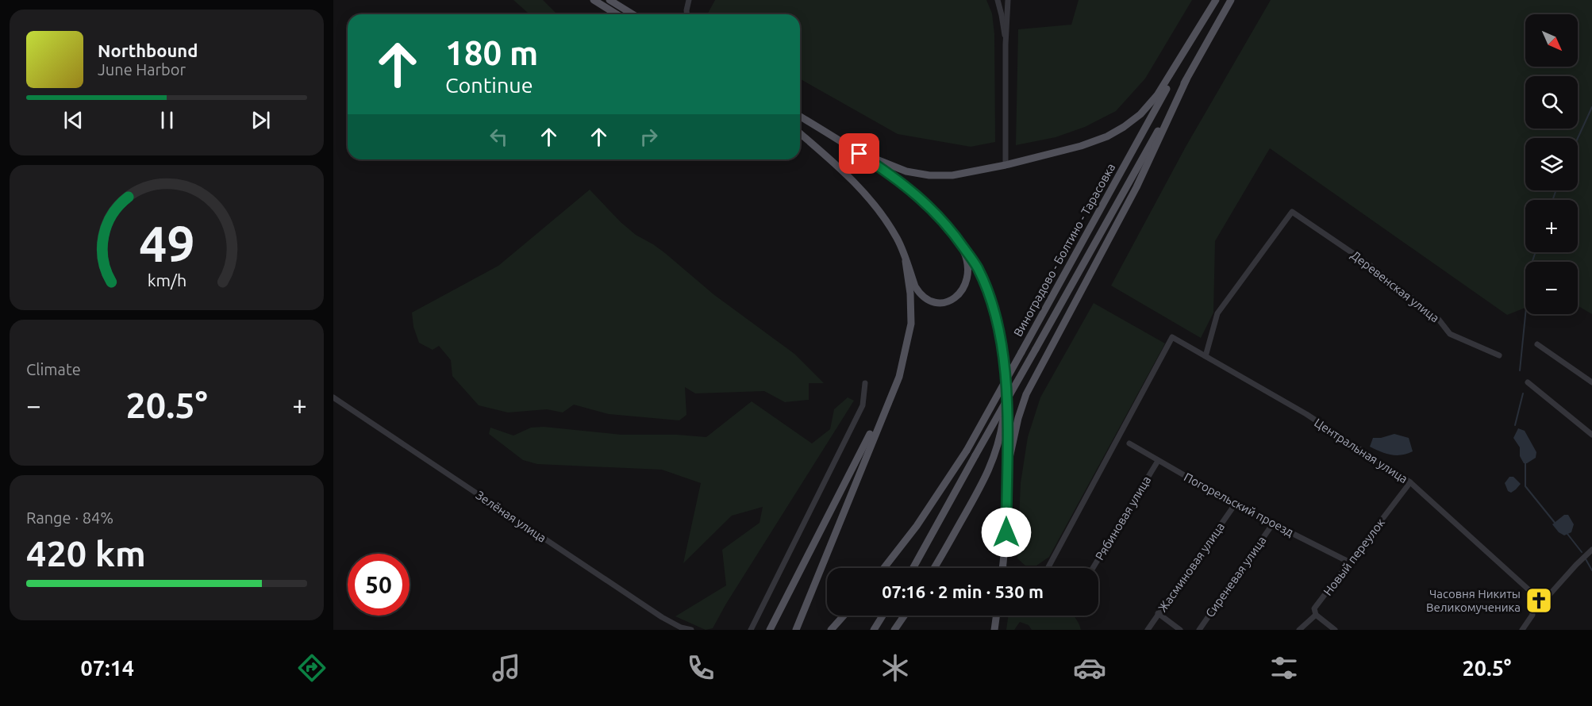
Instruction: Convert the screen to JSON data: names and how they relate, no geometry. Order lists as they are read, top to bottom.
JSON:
{
  "streets": {
    "main road": ["Виноградово - Болтино - Тарасовка"],
    "street": [
      "Деревенская улица",
      "Центральная улица",
      "Погорельский проезд",
      "Зелёная улица",
      "Рябиновая улица",
      "Новый переулок",
      "Жасминовая улица",
      "Сиреневая улица"
    ]
  },
  "crossings": [
    ["Деревенская улица", "Центральная улица"],
    ["Центральная улица", "Новый переулок"],
    ["Погорельский проезд", "Рябиновая улица"],
    ["Погорельский проезд", "Новый переулок"],
    ["Погорельский проезд", "Жасминовая улица"],
    ["Погорельский проезд", "Сиреневая улица"]
  ],
  "places": {
    "church": ["Часовня Никиты Великомученика"]
  },
  "north": "bottom right",
  "page": {
    "map_buttons": ["+", "−"],
    "turn": ["180 m", "Continue"],
    "song": ["Northbound", "June Harbor"],
    "tile": [
      "Climate",
      ["Range · 84%", "420 km"]
    ],
    "heat": ["−", "20.5°", "+"],
    "limit": "50",
    "trip": "07:16 · 2 min · 530 m",
    "tabs": ["07:14", "20.5°"],
    "gauge": ["49", "km/h"]
  }
}
